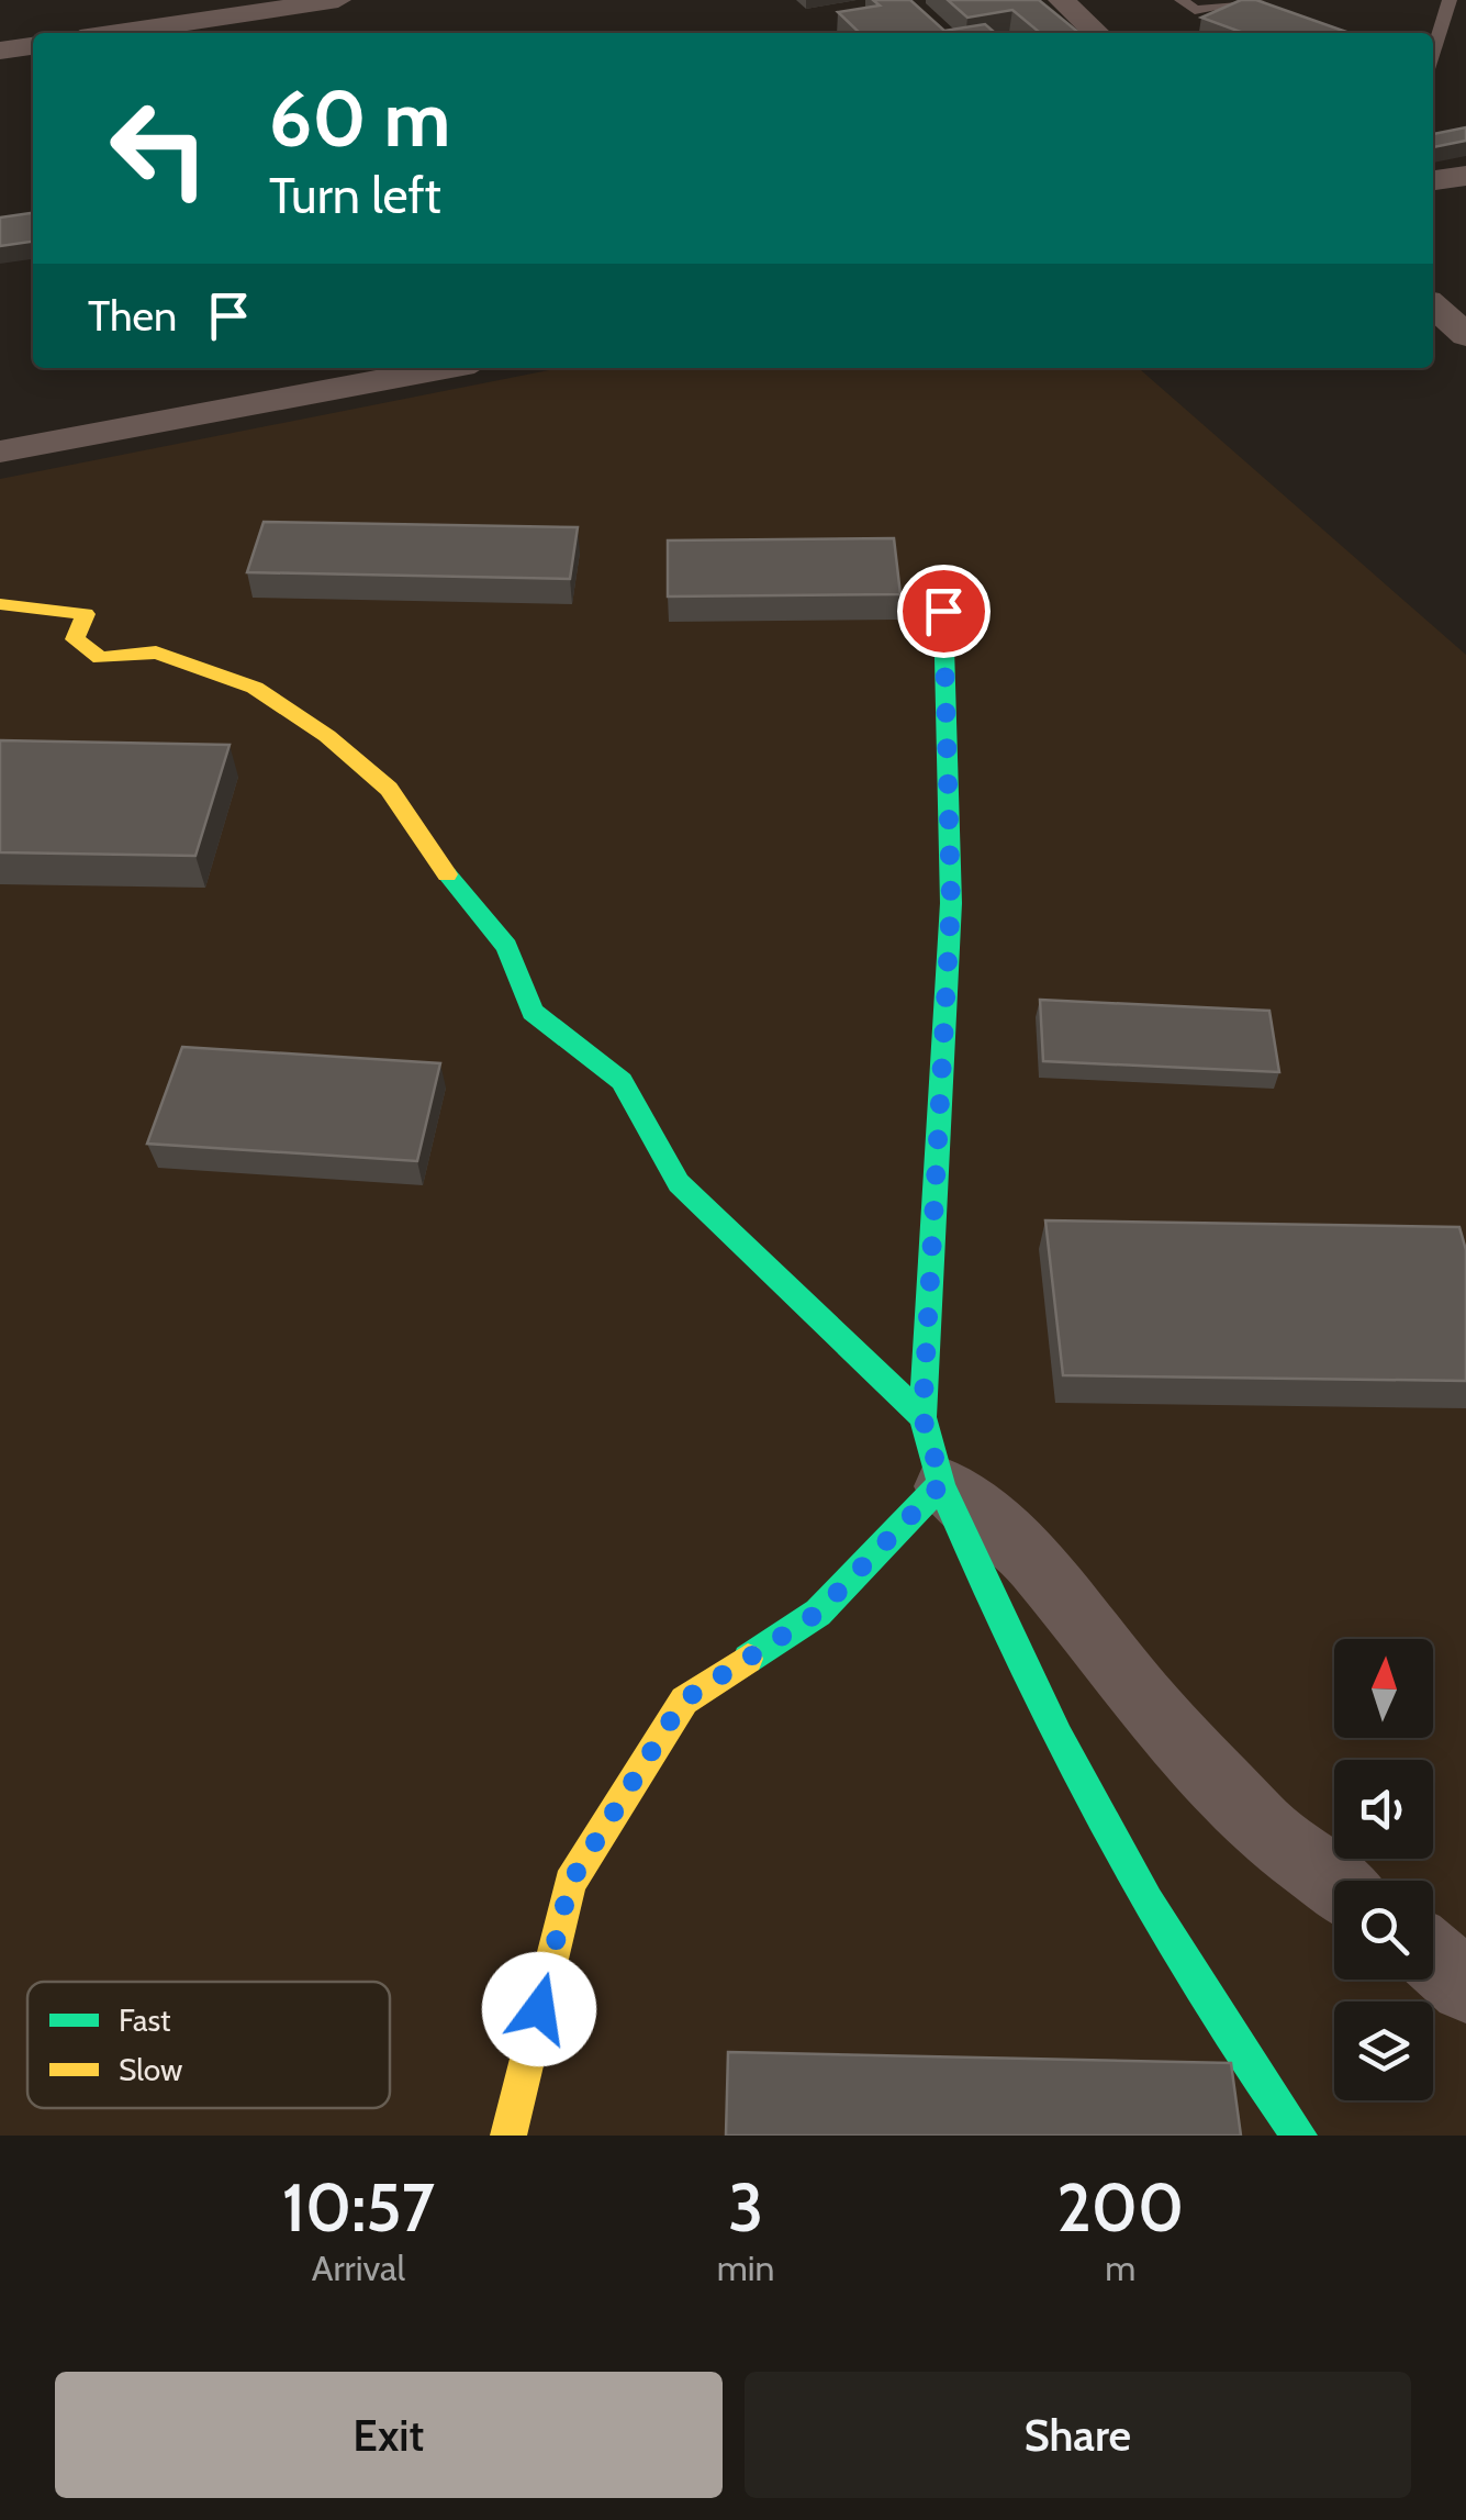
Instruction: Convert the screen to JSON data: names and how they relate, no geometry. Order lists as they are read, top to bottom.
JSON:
{
  "legend": ["Fast", "Slow"],
  "north": "top",
  "page": {
    "turn": ["60 m", "Turn left"],
    "then": "Then",
    "eta": [
      "10:57",
      "Arrival",
      "3",
      "min",
      "200",
      "m"
    ],
    "buttons": ["Exit", "Share"]
  }
}
